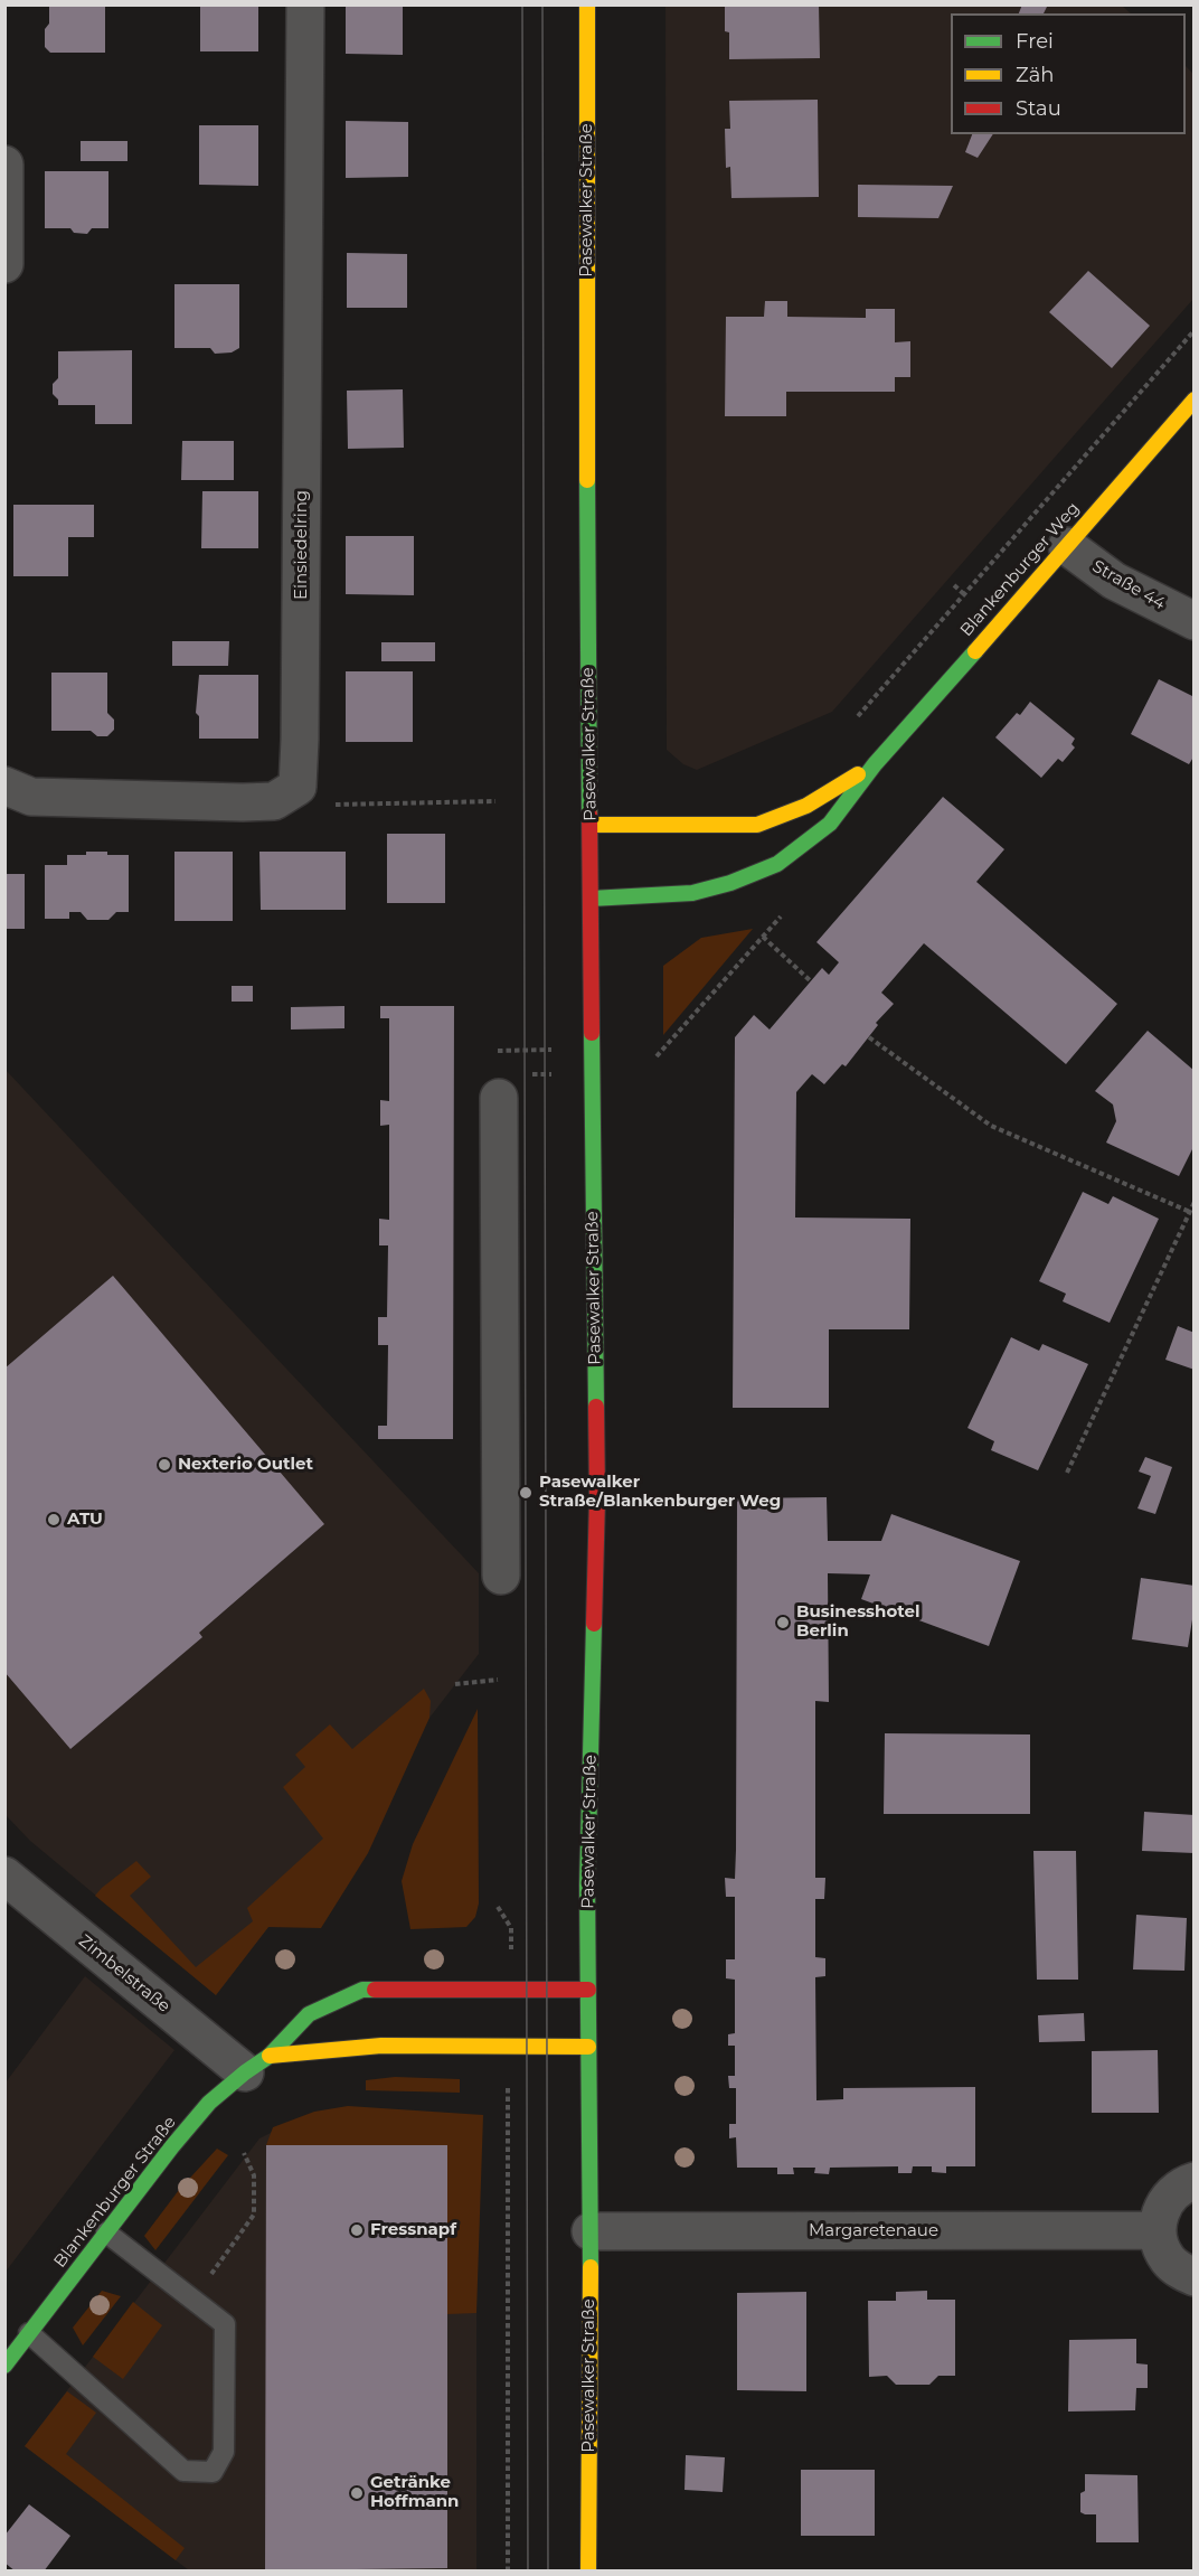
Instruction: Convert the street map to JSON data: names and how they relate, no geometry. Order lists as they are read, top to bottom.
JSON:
{
  "streets": {
    "main road": ["Pasewalker Straße", "Blankenburger Weg", "Blankenburger Straße"],
    "street": [
      "Einsiedelring",
      "Straße 44",
      "Zimbelstraße",
      "Margaretenaue"
    ]
  },
  "crossings": [
    ["Pasewalker Straße", "Blankenburger Weg"],
    ["Pasewalker Straße", "Blankenburger Straße"],
    ["Pasewalker Straße", "Margaretenaue"],
    ["Blankenburger Weg", "Straße 44"],
    ["Zimbelstraße", "Blankenburger Straße"]
  ],
  "places": [
    "Nexterio Outlet",
    "Pasewalker Straße/Blankenburger Weg",
    "ATU",
    "Businesshotel Berlin",
    "Fressnapf",
    "Getränke Hoffmann"
  ],
  "legend": ["Frei", "Zäh", "Stau"]
}
